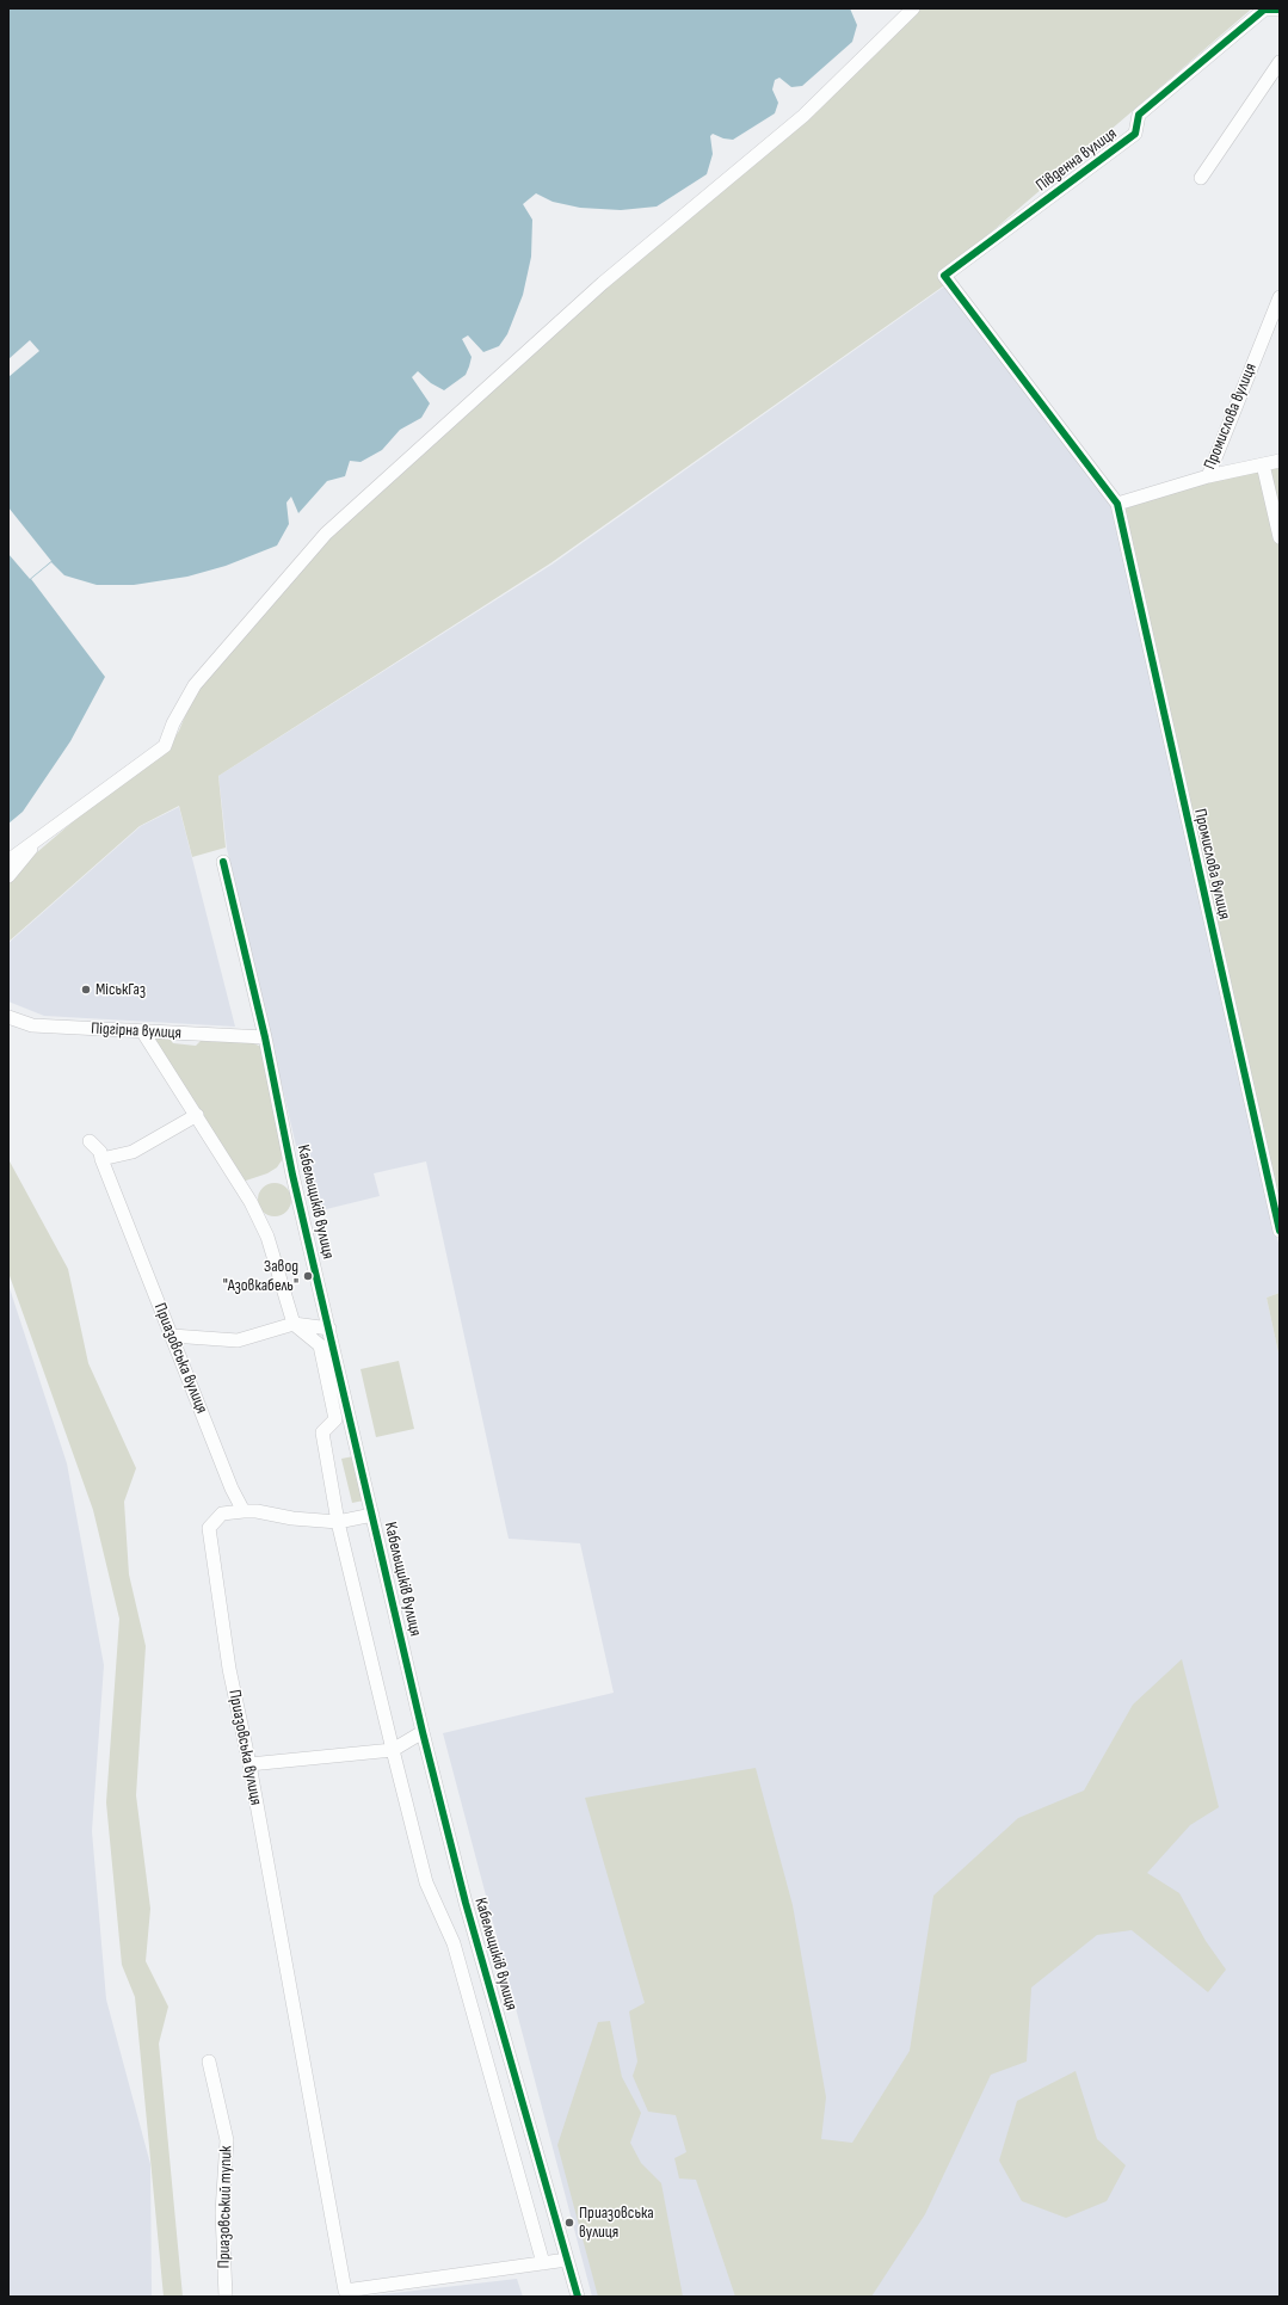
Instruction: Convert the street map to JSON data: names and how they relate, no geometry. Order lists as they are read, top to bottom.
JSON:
{
  "streets": {
    "street": [
      "Південна вулиця",
      "Промислова вулиця",
      "Підгірна вулиця",
      "Кабельщиків вулиця",
      "Приазовська вулиця",
      "Приазовський тупик"
    ]
  },
  "crossings": [
    ["Південна вулиця", "Промислова вулиця"],
    ["Підгірна вулиця", "Кабельщиків вулиця"]
  ],
  "places": ["МіськГаз", "Завод \"Азовкабель\"", "Приазовська вулиця"]
}
